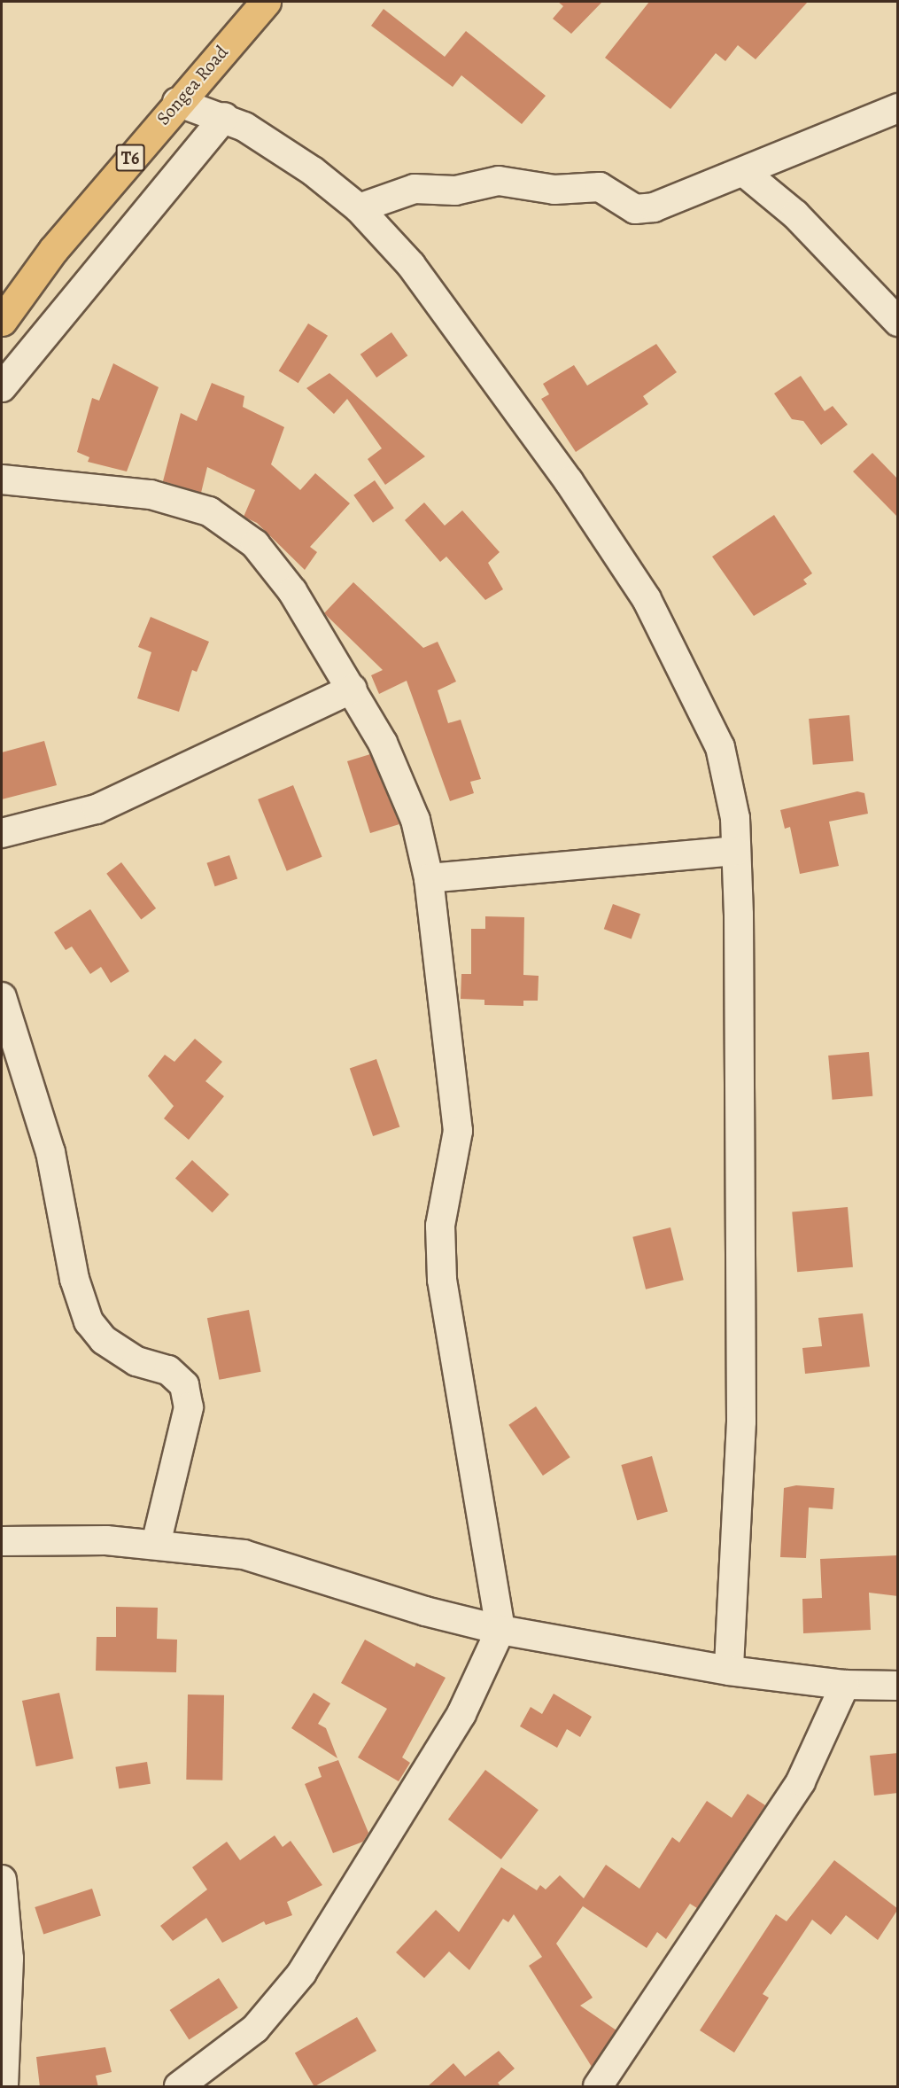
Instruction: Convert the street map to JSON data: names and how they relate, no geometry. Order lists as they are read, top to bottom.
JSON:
{
  "streets": {
    "highway": ["Songea Road", "T6"]
  }
}
